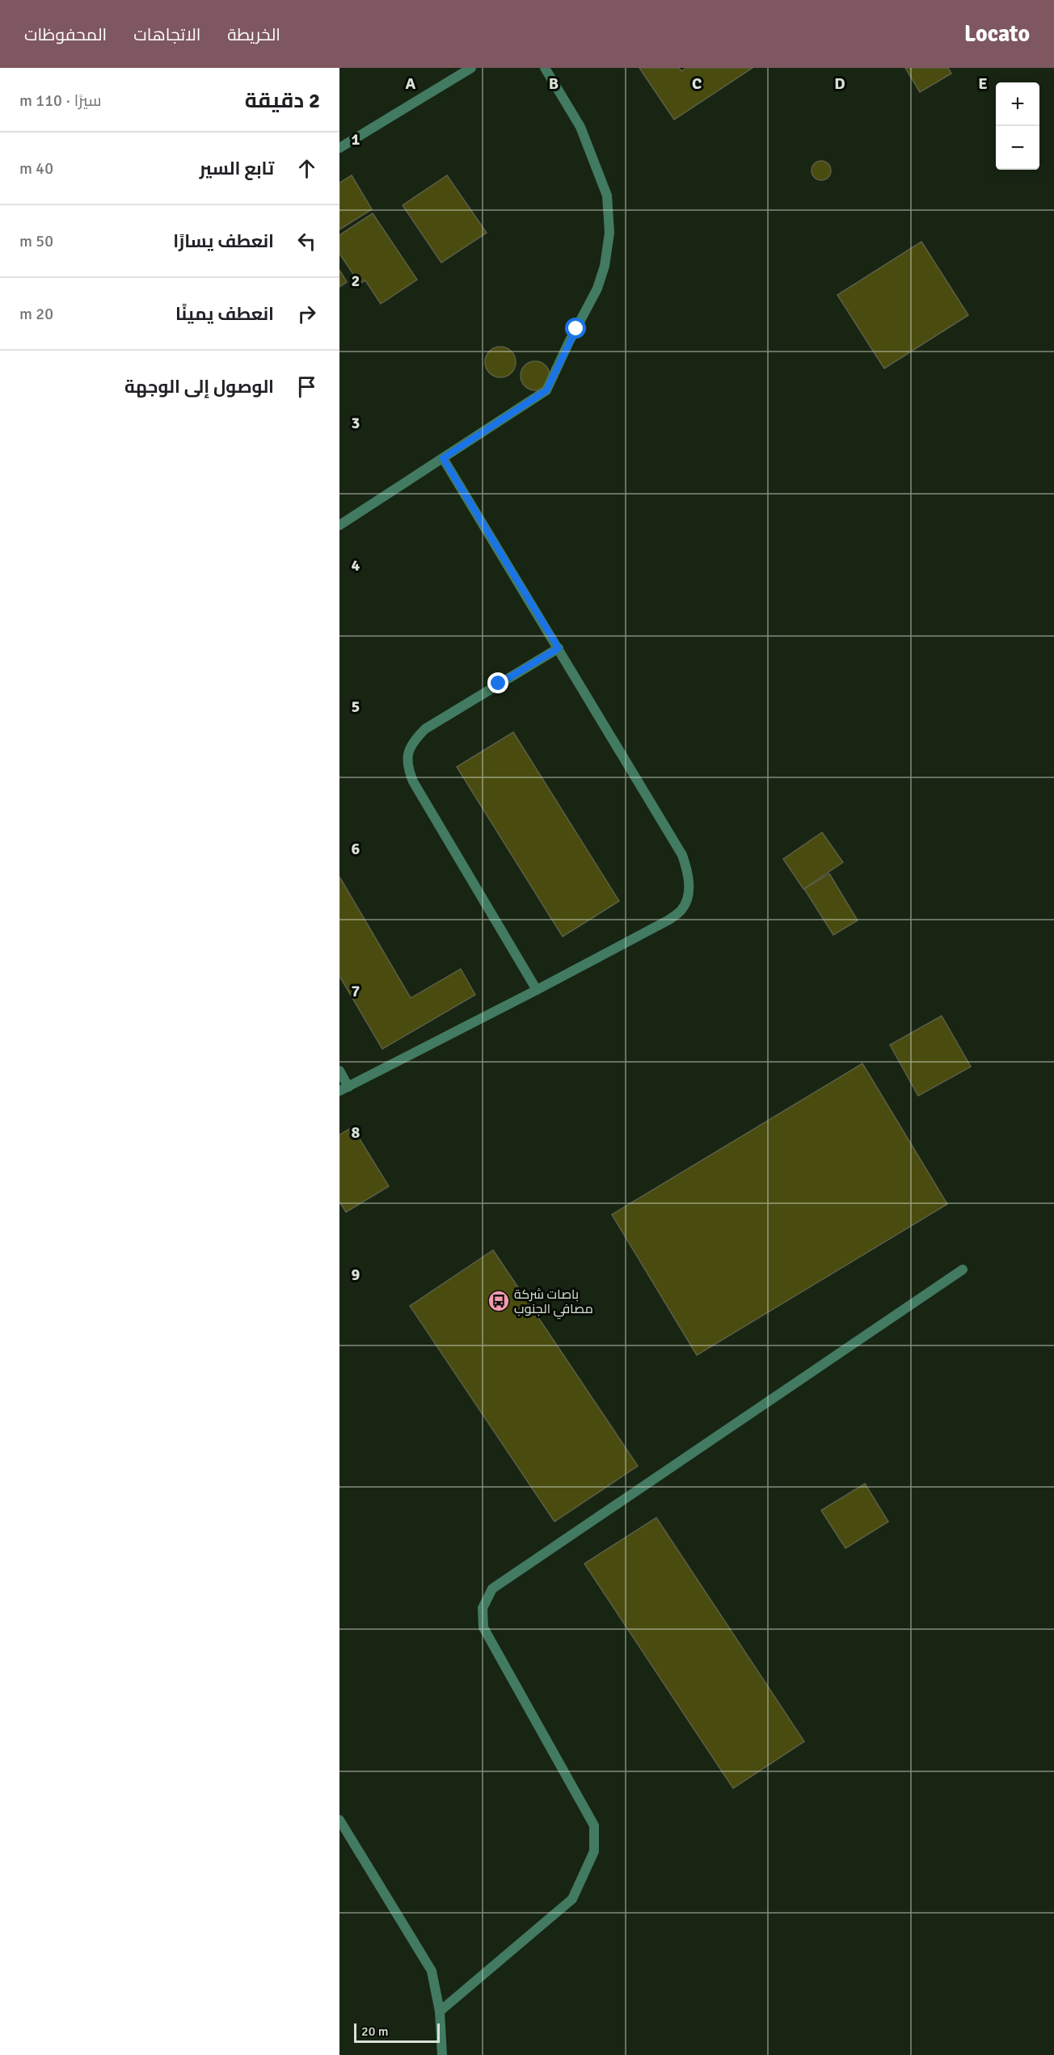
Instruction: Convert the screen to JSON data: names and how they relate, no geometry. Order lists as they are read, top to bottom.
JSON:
{
  "places": {
    "bus stop": ["باصات شركة مصافي الجنوب"]
  },
  "scale_bar": "20 m",
  "page": {
    "header": "Locato",
    "nav": ["الخريطة", "الاتجاهات", "المحفوظات"],
    "heading": ["2 دقيقة", "سيرًا · 110 m"],
    "map_buttons": ["+", "−"],
    "list": [
      ["تابع السير", "40 m"],
      ["انعطف يسارًا", "50 m"],
      ["انعطف يمينًا", "20 m"],
      "الوصول إلى الوجهة"
    ],
    "scale": "20 m"
  },
  "grid": {
    "columns": [
      "A",
      "B",
      "C",
      "D",
      "E"
    ],
    "rows": [
      "1",
      "2",
      "3",
      "4",
      "5",
      "6",
      "7",
      "8",
      "9"
    ]
  }
}
